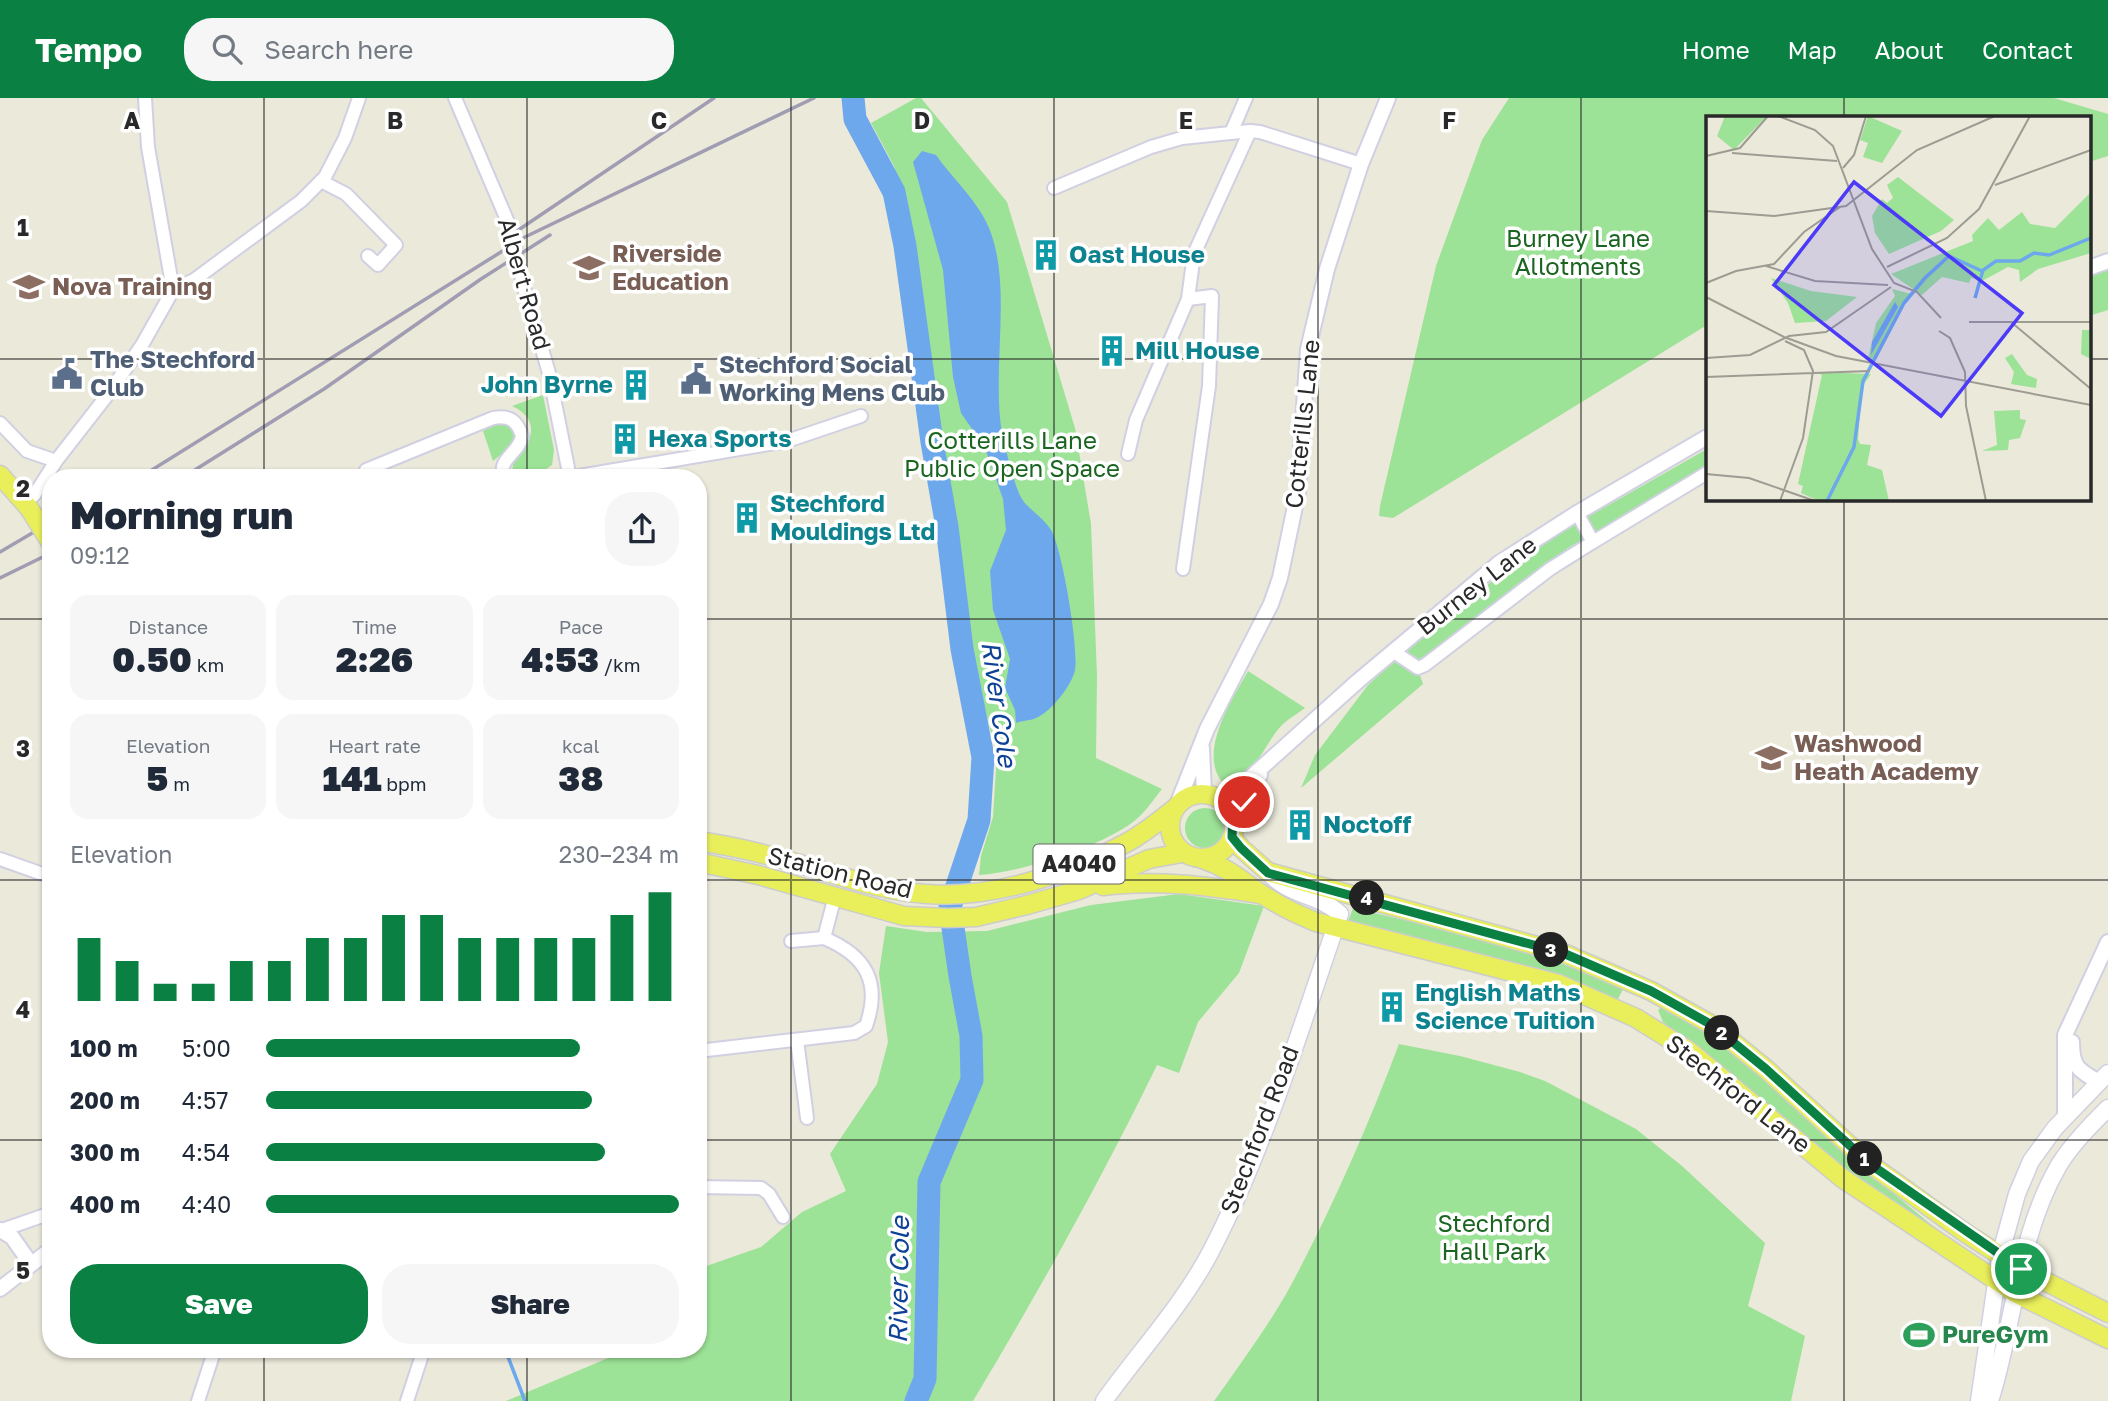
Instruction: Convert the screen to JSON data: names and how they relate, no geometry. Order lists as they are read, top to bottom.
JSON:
{
  "streets": {
    "main road": [
      "A4040",
      "Station Road",
      "Stechford Lane",
      "Stechford Road"
    ],
    "street": ["Albert Road", "Cotterills Lane", "Burney Lane"]
  },
  "crossings": [
    ["Cotterills Lane", "Burney Lane"],
    ["Cotterills Lane", "A4040"],
    ["Cotterills Lane", "Station Road"],
    ["Cotterills Lane", "Stechford Lane"],
    ["Burney Lane", "A4040"],
    ["Burney Lane", "Station Road"],
    ["Burney Lane", "Stechford Lane"],
    ["A4040", "Station Road"],
    ["A4040", "Stechford Lane"],
    ["Station Road", "Stechford Lane"],
    ["Stechford Lane", "Stechford Road"]
  ],
  "water": ["River Cole"],
  "parks": ["Burney Lane Allotments", "Cotterills Lane Public Open Space", "Stechford Hall Park"],
  "places": {
    "building": [
      "Oast House",
      "Mill House",
      "John Byrne",
      "Hexa Sports",
      "Stechford Mouldings Ltd",
      "Noctoff",
      "English Maths Science Tuition"
    ],
    "school or university": ["Riverside Education", "Nova Training", "Washwood Heath Academy"],
    "public building": ["The Stechford Club", "Stechford Social Working Mens Club"],
    "sports": ["PureGym"]
  },
  "page": {
    "header": "Tempo",
    "search": "Search here",
    "nav": [
      "Home",
      "Map",
      "About",
      "Contact"
    ],
    "heading": ["Morning run", "09:12"],
    "stats": [
      ["Distance", "0.50 km"],
      ["Time", "2:26"],
      ["Pace", "4:53 /km"],
      ["Elevation", "5 m"],
      ["Heart rate", "141 bpm"],
      ["kcal", "38"]
    ],
    "chart": ["Elevation", "230–234 m"],
    "pins": [
      "4",
      "3",
      "2",
      "1"
    ],
    "list": [
      {
        "name": "100 m",
        "note": "5:00"
      },
      {
        "name": "200 m",
        "note": "4:57"
      },
      {
        "name": "300 m",
        "note": "4:54"
      },
      {
        "name": "400 m",
        "note": "4:40"
      }
    ],
    "buttons": ["Save", "Share"]
  },
  "grid": {
    "columns": [
      "A",
      "B",
      "C",
      "D",
      "E",
      "F"
    ],
    "rows": [
      "1",
      "2",
      "3",
      "4",
      "5"
    ]
  }
}
